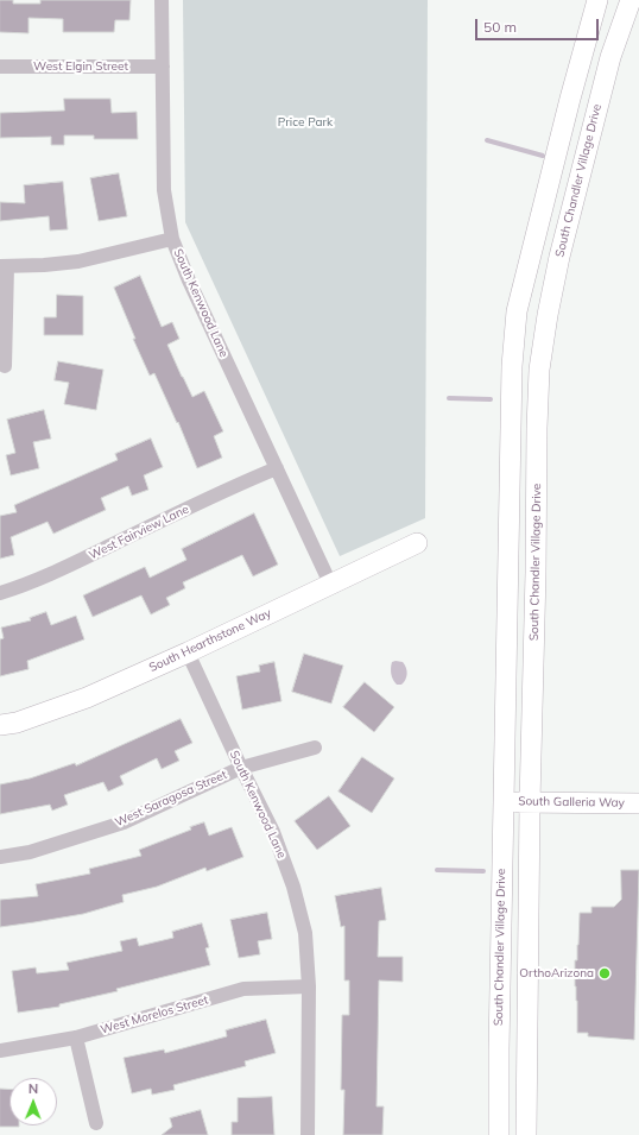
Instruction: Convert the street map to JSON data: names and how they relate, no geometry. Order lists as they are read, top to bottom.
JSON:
{
  "streets": {
    "street": [
      "West Elgin Street",
      "South Chandler Village Drive",
      "South Kenwood Lane",
      "West Fairview Lane",
      "South Hearthstone Way",
      "West Saragosa Street",
      "South Galleria Way",
      "West Morelos Street"
    ]
  },
  "crossings": [
    ["West Elgin Street", "South Kenwood Lane"],
    ["South Chandler Village Drive", "South Galleria Way"],
    ["South Kenwood Lane", "West Fairview Lane"],
    ["South Kenwood Lane", "South Hearthstone Way"],
    ["South Kenwood Lane", "West Saragosa Street"],
    ["South Kenwood Lane", "West Morelos Street"]
  ],
  "parks": ["Price Park"],
  "places": ["OrthoArizona"],
  "scale_bar": "50 m",
  "north": "top"
}
